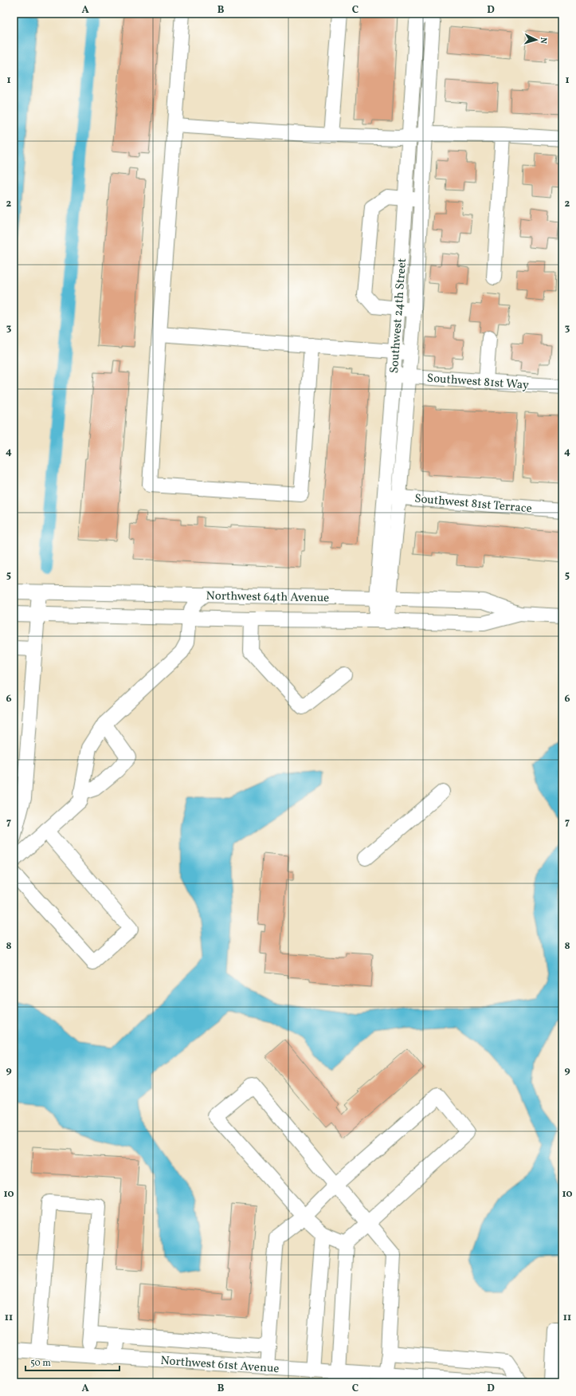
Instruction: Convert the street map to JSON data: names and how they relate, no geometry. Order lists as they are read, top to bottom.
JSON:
{
  "streets": {
    "street": [
      "Southwest 24th Street",
      "Southwest 81st Way",
      "Southwest 81st Terrace",
      "Northwest 64th Avenue",
      "Northwest 61st Avenue"
    ]
  },
  "crossings": [
    ["Southwest 24th Street", "Southwest 81st Way"],
    ["Southwest 24th Street", "Southwest 81st Terrace"],
    ["Southwest 24th Street", "Northwest 64th Avenue"]
  ],
  "scale_bar": "50 m",
  "north": "right",
  "grid": {
    "columns": [
      "A",
      "B",
      "C",
      "D"
    ],
    "rows": [
      "1",
      "2",
      "3",
      "4",
      "5",
      "6",
      "7",
      "8",
      "9",
      "10",
      "11"
    ]
  }
}
